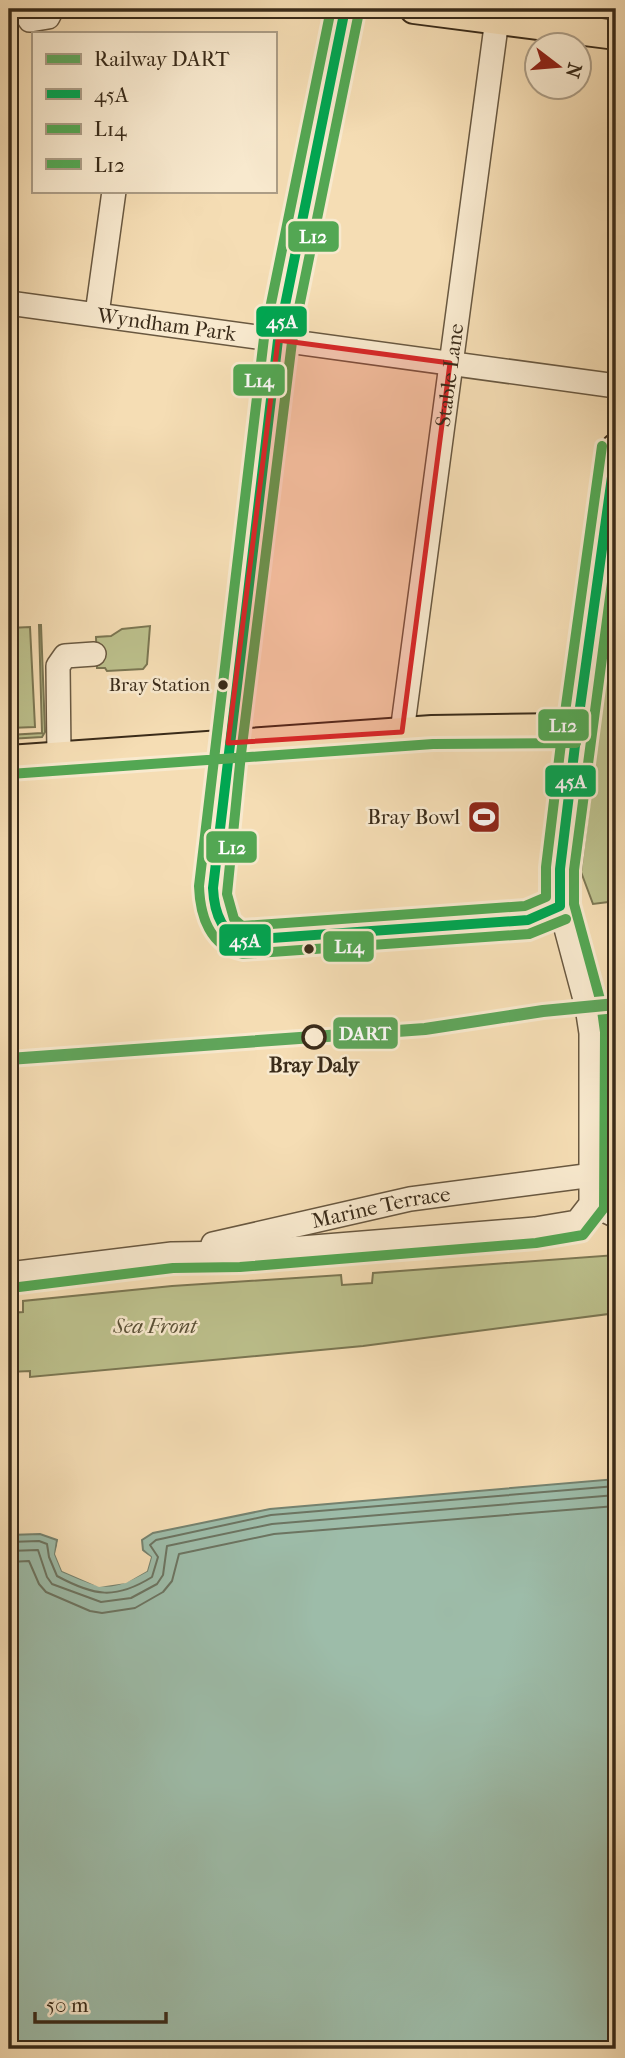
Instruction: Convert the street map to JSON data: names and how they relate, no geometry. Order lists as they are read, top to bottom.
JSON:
{
  "streets": {
    "street": ["Wyndham Park", "Stable Lane", "Marine Terrace"]
  },
  "crossings": [
    ["Wyndham Park", "Stable Lane"]
  ],
  "parks": ["Sea Front"],
  "places": {
    "other": ["Bray Station", "Bray Daly"],
    "sports": ["Bray Bowl"]
  },
  "lines": [
    "transit line 45A",
    "transit line L14",
    "transit line L12",
    "rail line DART"
  ],
  "legend": [
    "Railway DART",
    "45A",
    "L14",
    "L12"
  ],
  "scale_bar": "50 m",
  "north": "right"
}
